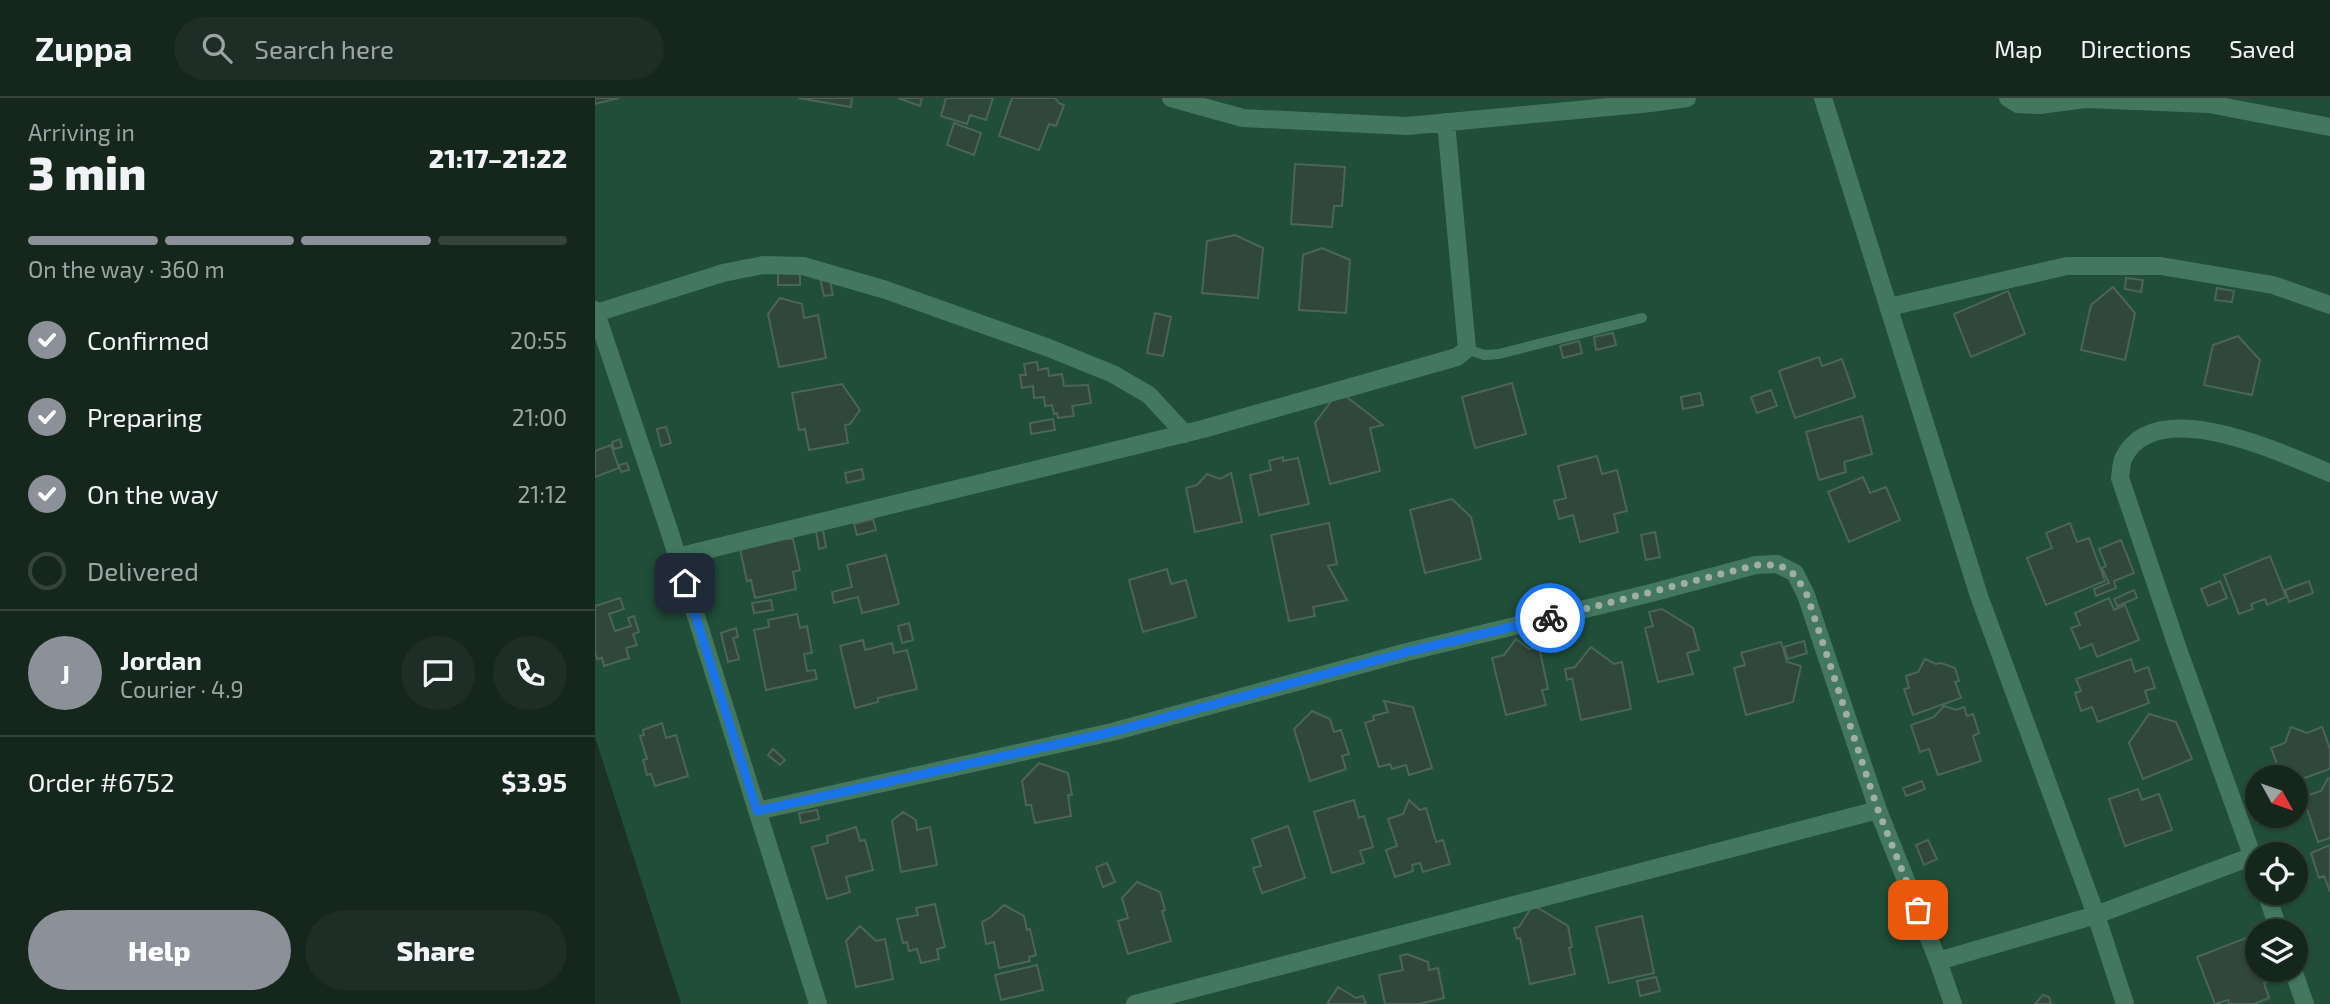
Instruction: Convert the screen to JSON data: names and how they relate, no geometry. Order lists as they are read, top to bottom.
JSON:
{
  "north": "bottom right",
  "page": {
    "header": "Zuppa",
    "search": "Search here",
    "nav": ["Map", "Directions", "Saved"],
    "heading": ["3 min", "Arriving in", "21:17–21:22"],
    "panel": [
      "Jordan",
      "Courier · 4.9",
      "Order #6752",
      "$3.95"
    ],
    "bar": "On the way · 360 m",
    "list": [
      ["Confirmed", "20:55"],
      ["Preparing", "21:00"],
      ["On the way", "21:12"],
      "Delivered"
    ],
    "round": "J",
    "buttons": ["Help", "Share"]
  }
}
